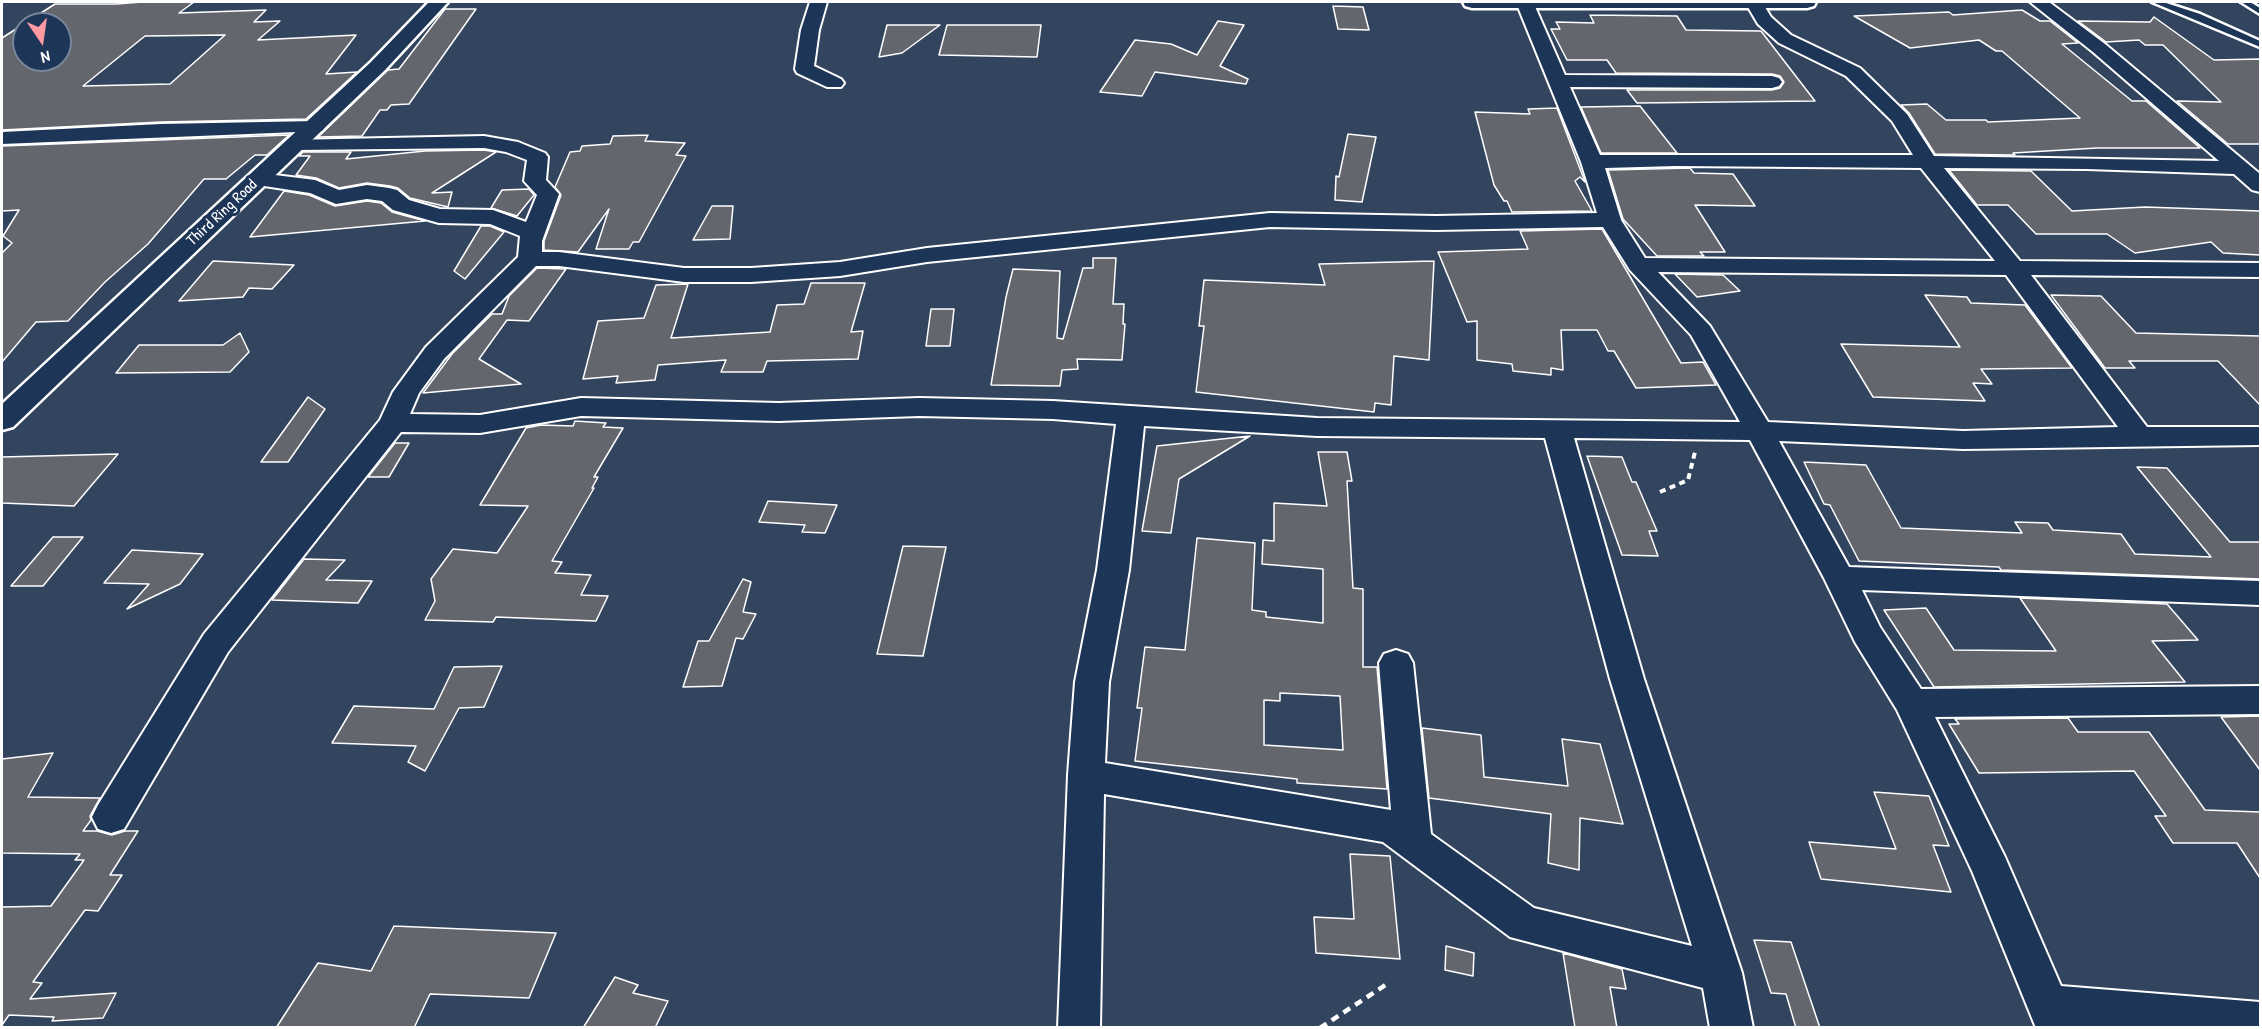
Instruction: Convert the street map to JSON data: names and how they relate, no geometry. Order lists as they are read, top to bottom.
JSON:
{
  "streets": {
    "main road": ["Third Ring Road"]
  },
  "north": "bottom"
}
